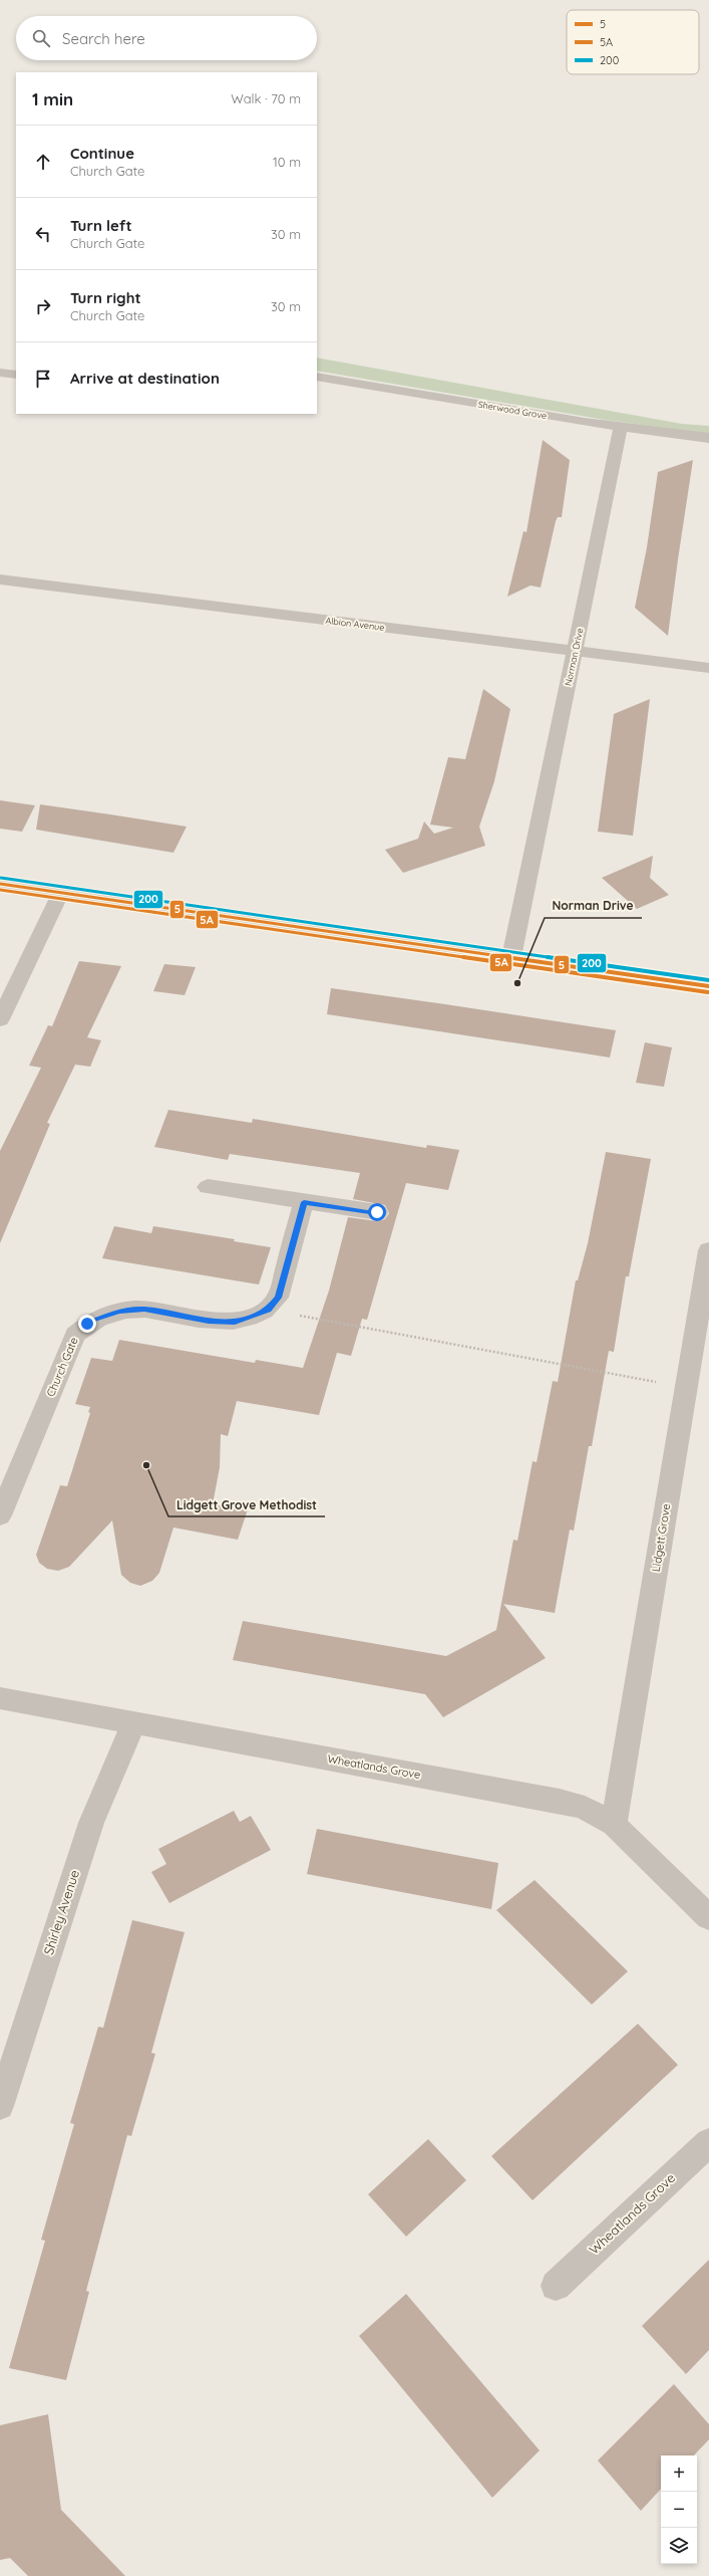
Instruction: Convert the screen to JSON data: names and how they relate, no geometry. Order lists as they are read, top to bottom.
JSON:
{
  "streets": {
    "street": [
      "Sherwood Grove",
      "Albion Avenue",
      "Norman Drive",
      "Church Gate",
      "Lidgett Grove",
      "Wheatlands Grove",
      "Shirley Avenue"
    ]
  },
  "crossings": [
    ["Sherwood Grove", "Norman Drive"],
    ["Albion Avenue", "Norman Drive"],
    ["Lidgett Grove", "Wheatlands Grove"],
    ["Wheatlands Grove", "Shirley Avenue"]
  ],
  "places": ["Norman Drive", "Lidgett Grove Methodist"],
  "lines": ["transit line 200", "transit line 5", "transit line 5A"],
  "legend": ["5", "5A", "200"],
  "page": {
    "search": "Search here",
    "heading": ["1 min", "Walk · 70 m"],
    "list": [
      ["Continue", "Church Gate", "10 m"],
      ["Turn left", "Church Gate", "30 m"],
      ["Turn right", "Church Gate", "30 m"],
      "Arrive at destination"
    ],
    "map_buttons": ["+", "−"]
  }
}
